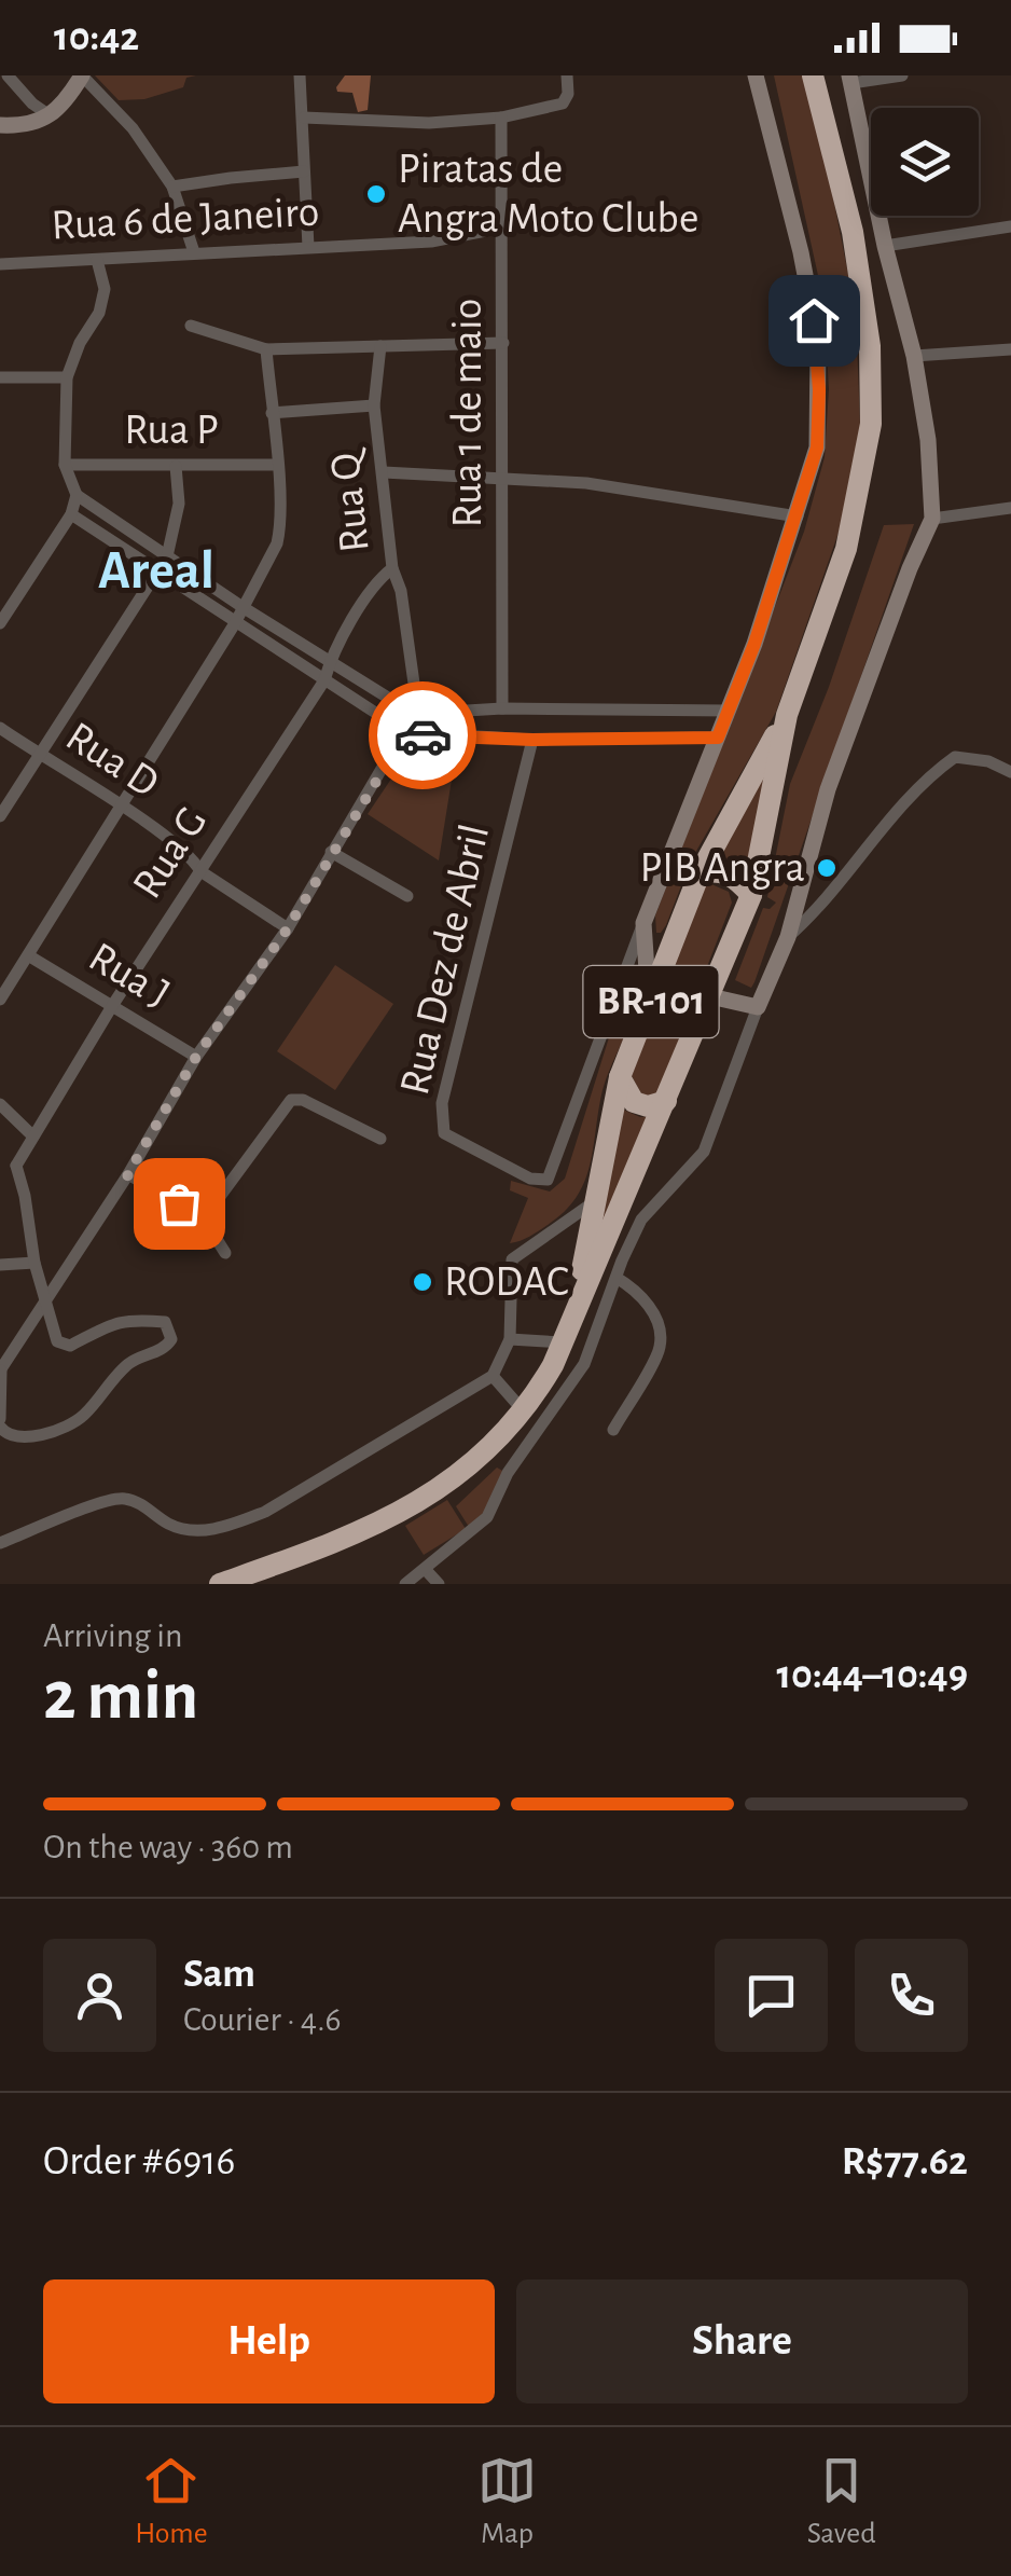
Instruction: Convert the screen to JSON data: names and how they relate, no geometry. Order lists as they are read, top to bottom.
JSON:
{
  "streets": {
    "highway": ["BR-101"],
    "street": [
      "Rua 6 de Janeiro",
      "Rua 1 de maio",
      "Rua P",
      "Rua Q",
      "Rua D",
      "Rua G",
      "Rua Dez de Abril",
      "Rua J"
    ]
  },
  "crossings": [
    ["Rua 6 de Janeiro", "Rua 1 de maio"],
    ["Rua 6 de Janeiro", "Rua P"],
    ["Rua P", "Rua Q"],
    ["Rua P", "Rua D"],
    ["Rua P", "Rua J"],
    ["Rua Q", "Rua G"],
    ["Rua D", "Rua G"],
    ["Rua G", "Rua J"]
  ],
  "districts": ["Areal"],
  "places": ["Piratas de Angra Moto Clube", "PIB Angra", "RODAC"],
  "page": {
    "status": "10:42",
    "heading": ["2 min", "Arriving in", "10:44–10:49"],
    "panel": [
      "Sam",
      "Courier · 4.6",
      "Order #6916",
      "R$77.62"
    ],
    "bar": "On the way · 360 m",
    "buttons": ["Help", "Share"],
    "tabs": ["Home", "Map", "Saved"]
  }
}
